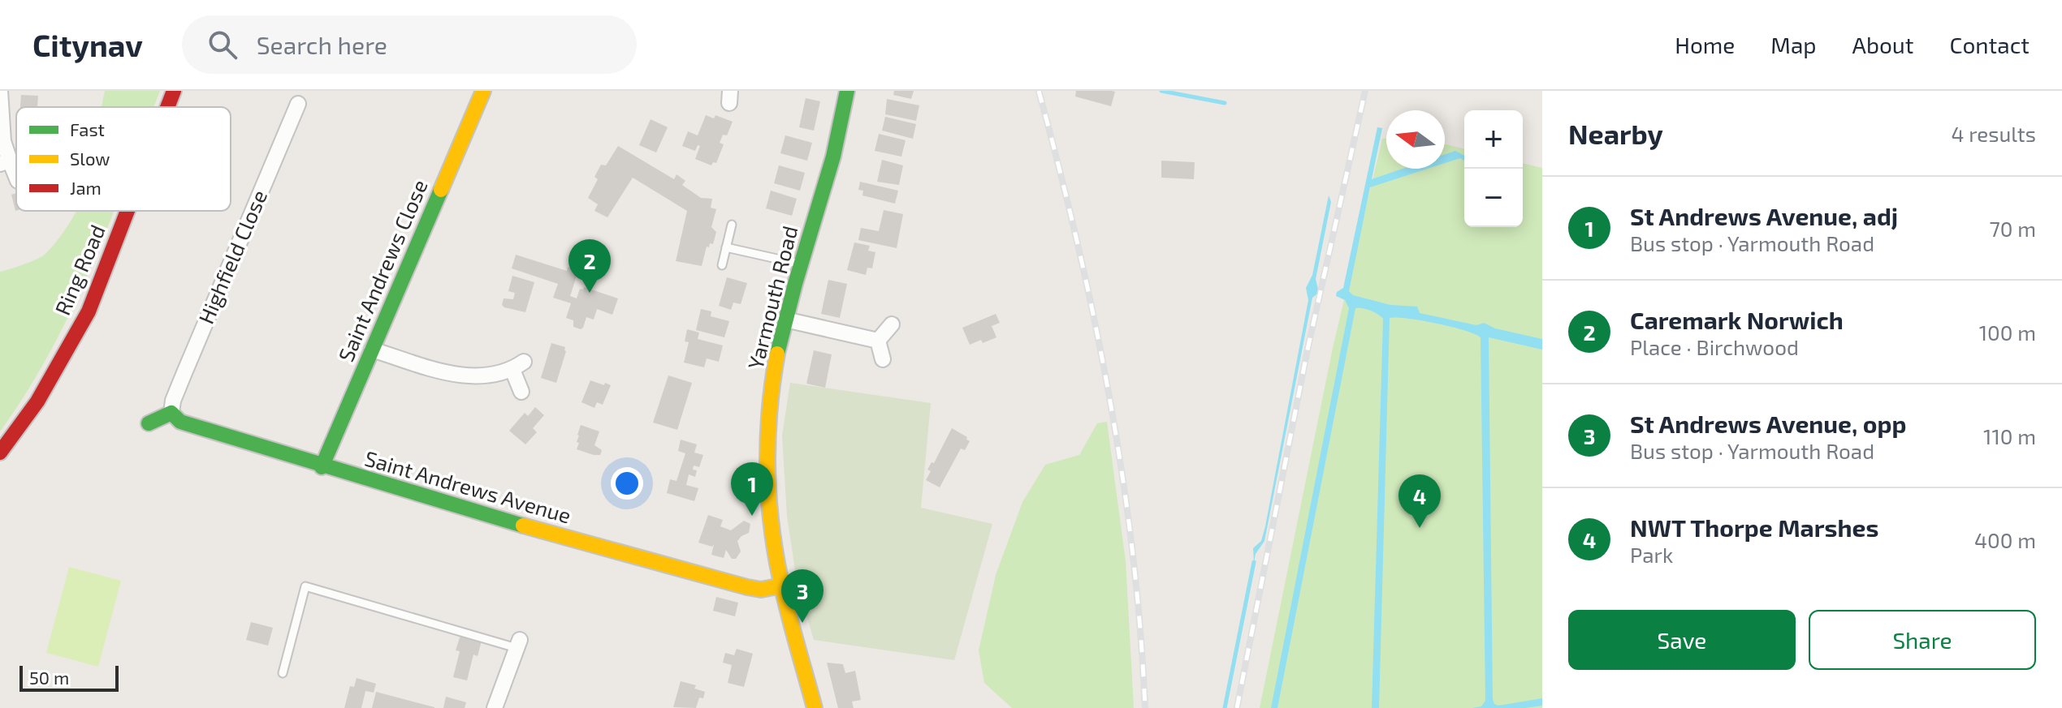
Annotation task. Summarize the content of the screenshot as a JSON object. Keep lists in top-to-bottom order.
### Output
{
  "streets": {
    "main road": [
      "Ring Road",
      "Saint Andrews Close",
      "Yarmouth Road",
      "Saint Andrews Avenue"
    ],
    "street": ["Highfield Close"]
  },
  "crossings": [
    ["Highfield Close", "Saint Andrews Avenue"],
    ["Saint Andrews Close", "Saint Andrews Avenue"],
    ["Yarmouth Road", "Saint Andrews Avenue"]
  ],
  "legend": ["Fast", "Slow", "Jam"],
  "scale_bar": "50 m",
  "north": "left",
  "page": {
    "header": "Citynav",
    "search": "Search here",
    "nav": [
      "Home",
      "Map",
      "About",
      "Contact"
    ],
    "heading": ["Nearby", "4 results"],
    "map_buttons": ["+", "−"],
    "list": [
      {
        "mark": "1",
        "name": "St Andrews Avenue, adj",
        "note": "Bus stop · Yarmouth Road",
        "value": "70 m"
      },
      {
        "mark": "2",
        "name": "Caremark Norwich",
        "note": "Place · Birchwood",
        "value": "100 m"
      },
      {
        "mark": "3",
        "name": "St Andrews Avenue, opp",
        "note": "Bus stop · Yarmouth Road",
        "value": "110 m"
      },
      {
        "mark": "4",
        "name": "NWT Thorpe Marshes",
        "note": "Park",
        "value": "400 m"
      }
    ],
    "pins": [
      "2",
      "1",
      "4",
      "3"
    ],
    "buttons": ["Save", "Share"],
    "scale": "50 m"
  }
}
